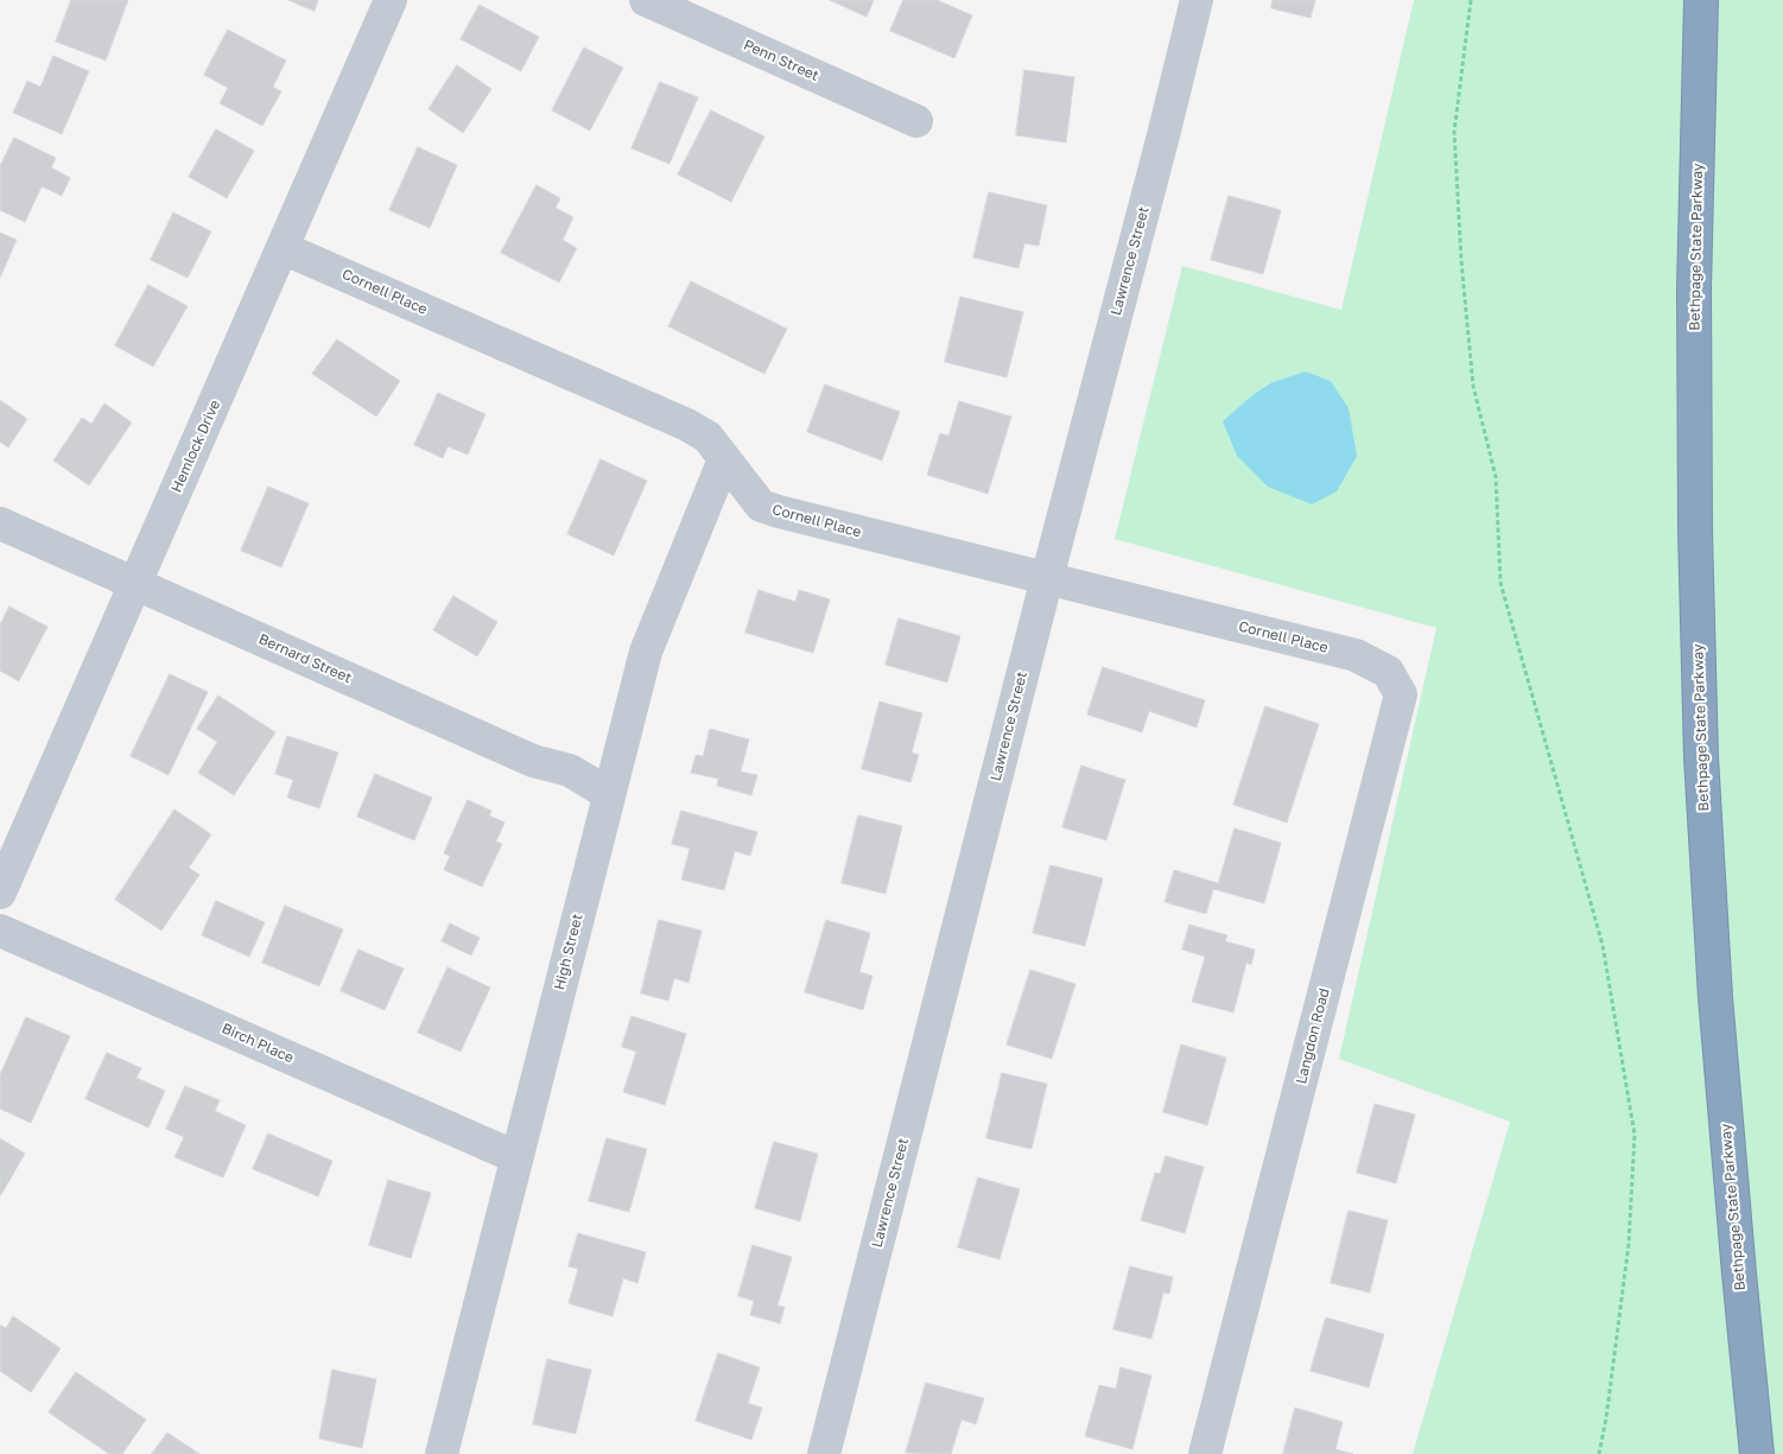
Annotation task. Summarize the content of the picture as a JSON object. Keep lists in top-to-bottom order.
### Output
{
  "streets": {
    "highway": ["Bethpage State Parkway"],
    "street": [
      "Penn Street",
      "Lawrence Street",
      "Cornell Place",
      "Hemlock Drive",
      "Bernard Street",
      "High Street",
      "Langdon Road",
      "Birch Place"
    ]
  },
  "crossings": [
    ["Lawrence Street", "Cornell Place"],
    ["Cornell Place", "Hemlock Drive"],
    ["Cornell Place", "High Street"],
    ["Cornell Place", "Langdon Road"],
    ["Hemlock Drive", "Bernard Street"],
    ["Bernard Street", "High Street"],
    ["High Street", "Birch Place"]
  ]
}
